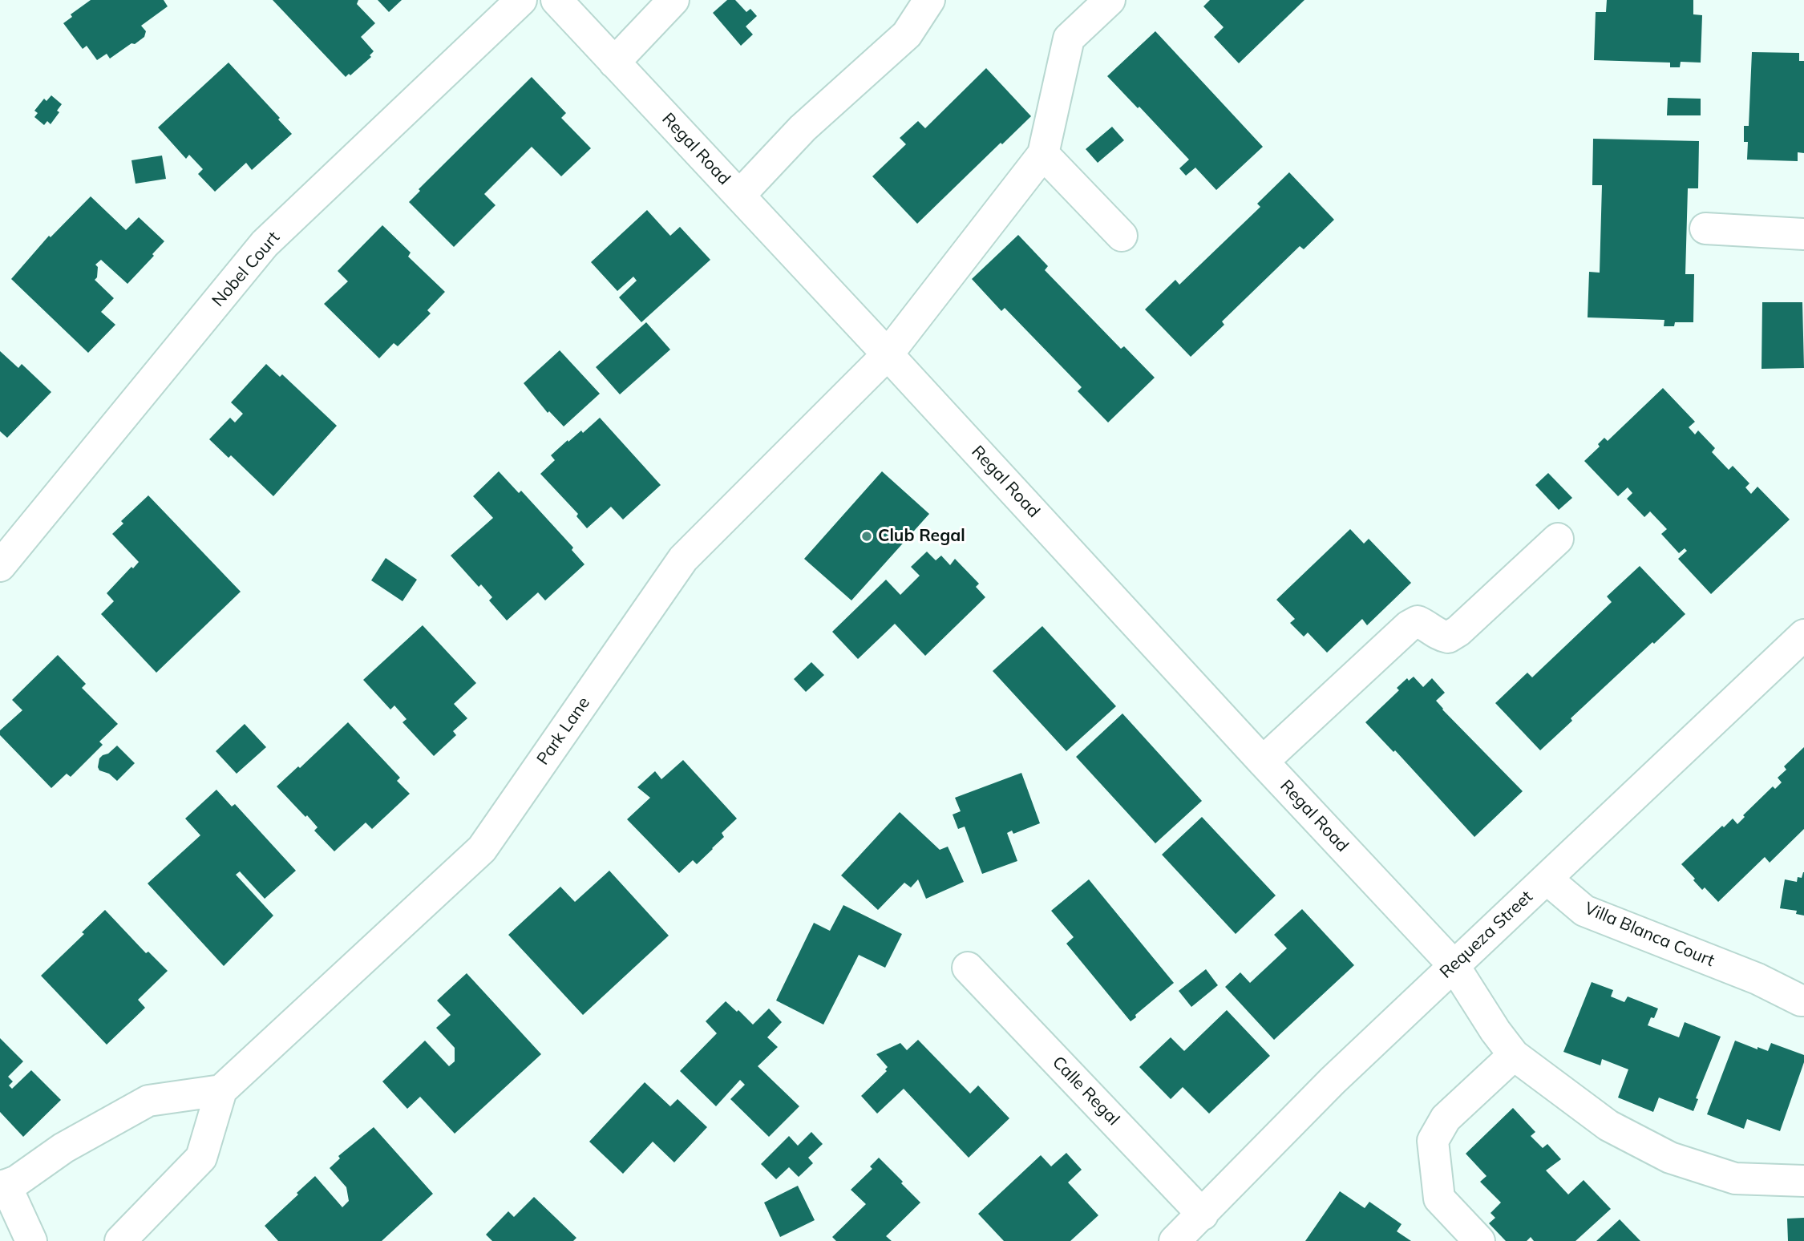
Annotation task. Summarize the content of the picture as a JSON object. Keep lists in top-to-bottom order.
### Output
{
  "streets": {
    "street": [
      "Regal Road",
      "Nobel Court",
      "Park Lane",
      "Requeza Street",
      "Villa Blanca Court",
      "Calle Regal"
    ]
  },
  "crossings": [
    ["Regal Road", "Park Lane"],
    ["Regal Road", "Requeza Street"],
    ["Requeza Street", "Villa Blanca Court"],
    ["Requeza Street", "Calle Regal"]
  ],
  "places": ["Club Regal"]
}
